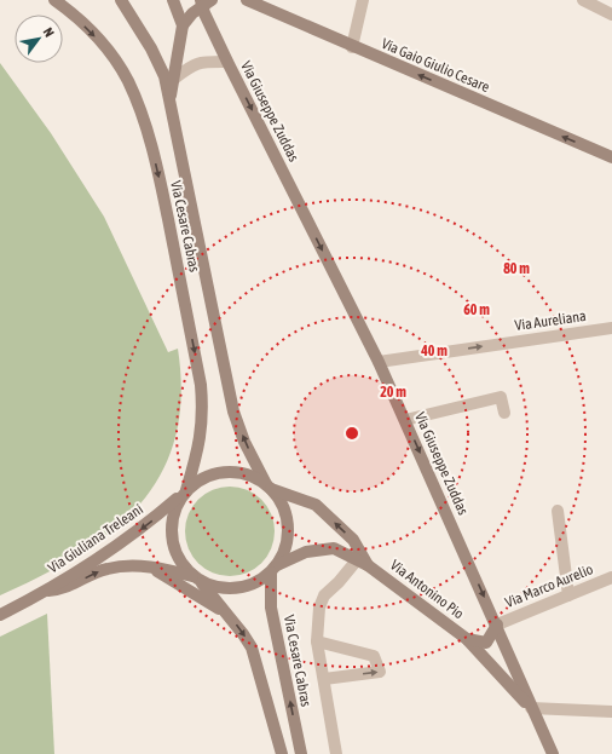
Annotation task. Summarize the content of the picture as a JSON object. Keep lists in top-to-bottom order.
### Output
{
  "streets": {
    "street": [
      "Via Gaio Giulio Cesare",
      "Via Giuseppe Zuddas",
      "Via Cesare Cabras",
      "Via Aureliana",
      "Via Giuliana Treleani",
      "Via Marco Aurelio",
      "Via Antonino Pio"
    ]
  },
  "crossings": [
    ["Via Giuseppe Zuddas", "Via Cesare Cabras"],
    ["Via Giuseppe Zuddas", "Via Aureliana"],
    ["Via Giuseppe Zuddas", "Via Marco Aurelio"],
    ["Via Giuseppe Zuddas", "Via Antonino Pio"],
    ["Via Cesare Cabras", "Via Giuliana Treleani"],
    ["Via Cesare Cabras", "Via Antonino Pio"],
    ["Via Giuliana Treleani", "Via Antonino Pio"],
    ["Via Marco Aurelio", "Via Antonino Pio"]
  ],
  "one_way": ["Via Gaio Giulio Cesare", "Via Giuseppe Zuddas", "Via Aureliana"],
  "north": "top right",
  "rings": [
    "80 m",
    "60 m",
    "40 m",
    "20 m"
  ]
}
